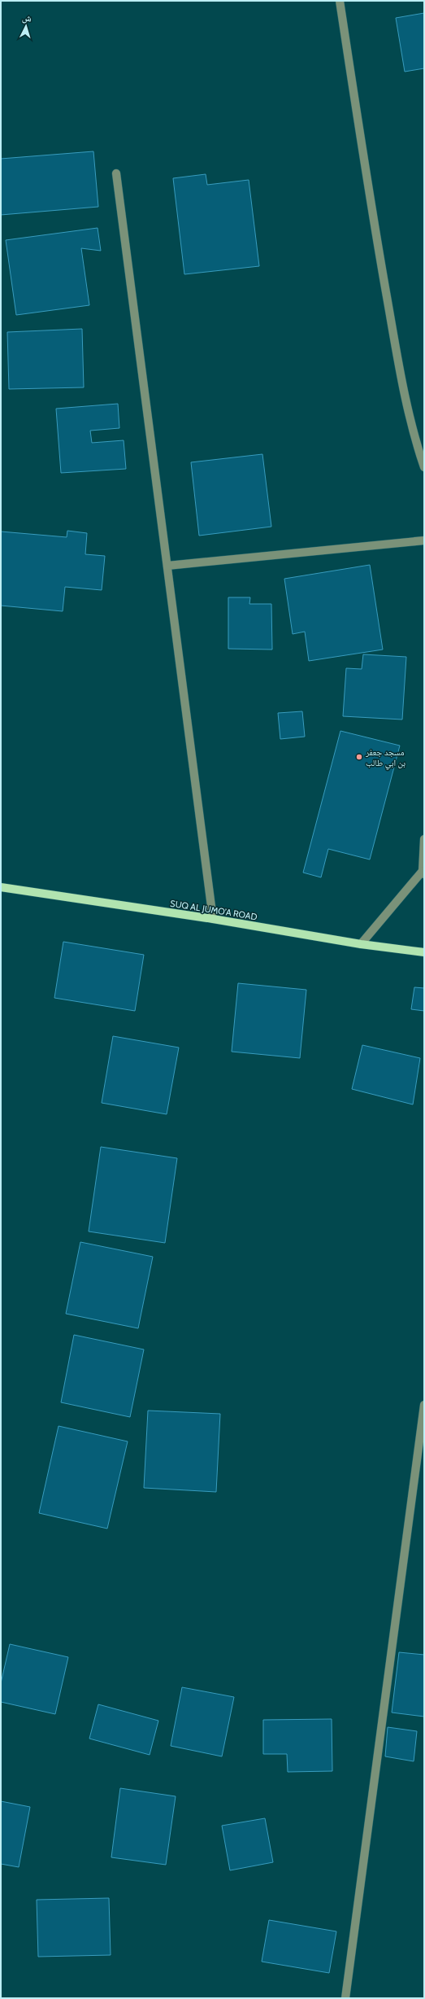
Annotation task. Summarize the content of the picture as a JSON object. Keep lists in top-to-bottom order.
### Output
{
  "streets": {
    "main road": ["SUQ AL JUMO’A ROAD"]
  },
  "places": ["مسجد جعفر بن ابي طالب"],
  "north": "top"
}
